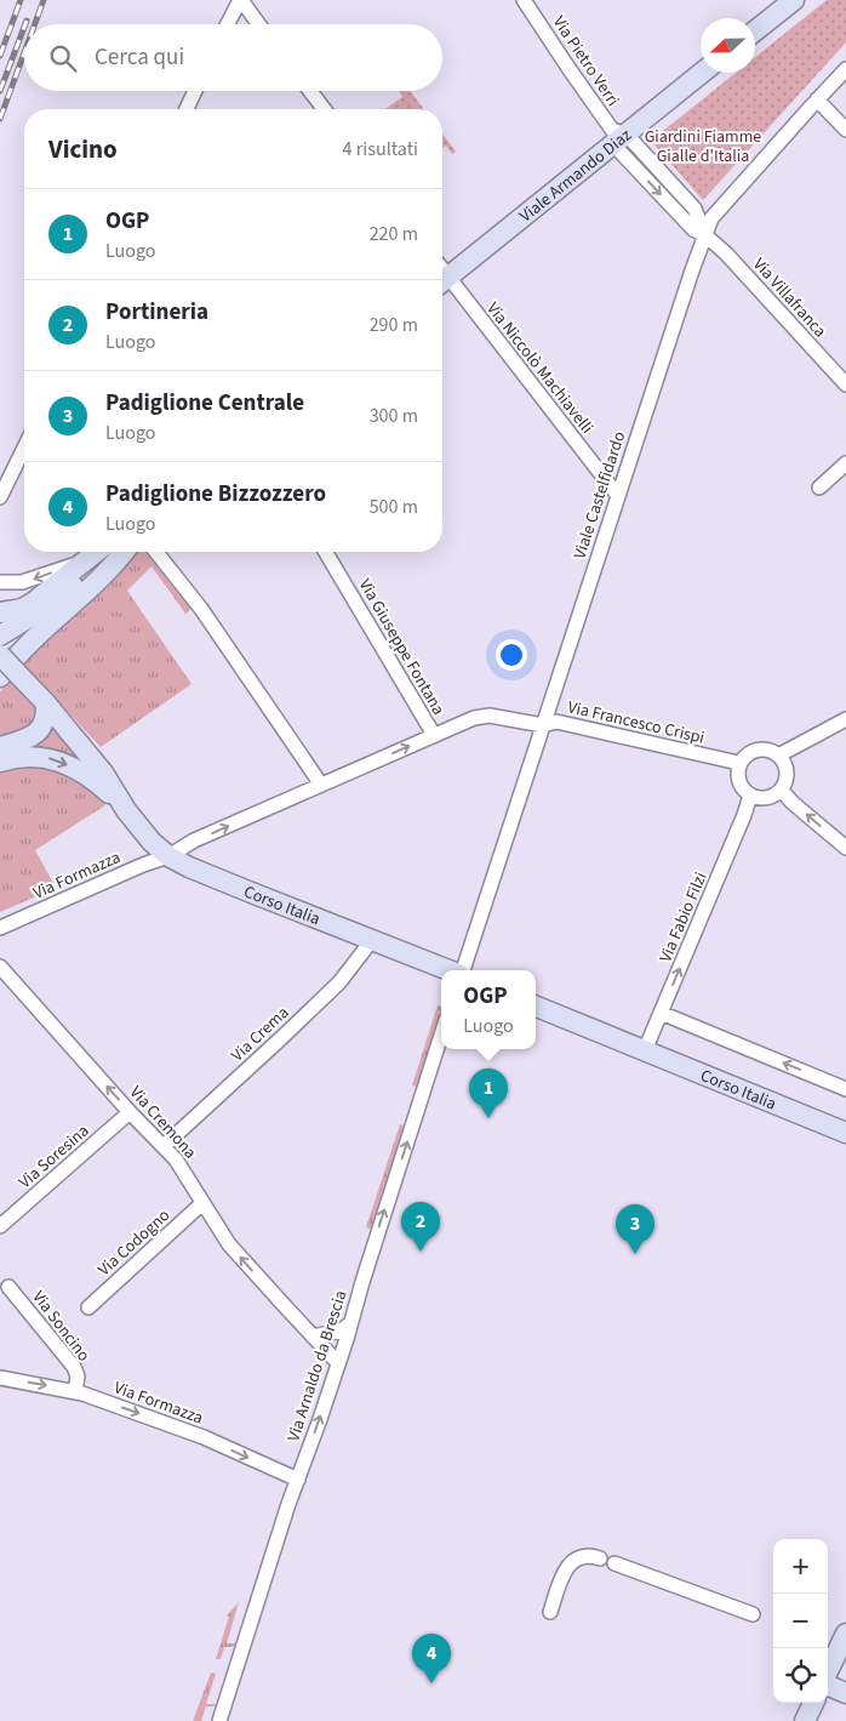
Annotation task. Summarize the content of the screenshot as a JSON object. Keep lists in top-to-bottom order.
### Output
{
  "streets": {
    "street": [
      "Via Pietro Verri",
      "Viale Armando Diaz",
      "Via Villafranca",
      "Via Niccolò Machiavelli",
      "Viale Castelfidardo",
      "Via Giuseppe Fontana",
      "Via Francesco Crispi",
      "Via Formazza",
      "Corso Italia",
      "Via Fabio Filzi",
      "Via Crema",
      "Via Cremona",
      "Via Soresina",
      "Via Codogno",
      "Via Soncino",
      "Via Arnaldo da Brescia"
    ]
  },
  "crossings": [
    ["Via Pietro Verri", "Viale Armando Diaz"],
    ["Via Pietro Verri", "Via Villafranca"],
    ["Via Pietro Verri", "Viale Castelfidardo"],
    ["Via Villafranca", "Viale Castelfidardo"],
    ["Via Niccolò Machiavelli", "Viale Castelfidardo"],
    ["Viale Castelfidardo", "Via Francesco Crispi"],
    ["Via Giuseppe Fontana", "Via Francesco Crispi"],
    ["Via Francesco Crispi", "Via Formazza"],
    ["Via Francesco Crispi", "Corso Italia"],
    ["Via Francesco Crispi", "Via Fabio Filzi"],
    ["Via Formazza", "Corso Italia"],
    ["Via Formazza", "Via Soncino"],
    ["Via Formazza", "Via Arnaldo da Brescia"],
    ["Corso Italia", "Via Fabio Filzi"],
    ["Corso Italia", "Via Crema"],
    ["Via Crema", "Via Cremona"],
    ["Via Cremona", "Via Soresina"],
    ["Via Cremona", "Via Codogno"],
    ["Via Cremona", "Via Arnaldo da Brescia"]
  ],
  "one_way": [
    "Via Francesco Crispi",
    "Via Formazza",
    "Via Fabio Filzi",
    "Via Cremona",
    "Via Arnaldo da Brescia"
  ],
  "parks": ["Giardini Fiamme Gialle d'Italia"],
  "north": "left",
  "page": {
    "search": "Cerca qui",
    "heading": ["Vicino", "4 risultati"],
    "list": [
      {
        "mark": "1",
        "name": "OGP",
        "note": "Luogo",
        "value": "220 m"
      },
      {
        "mark": "2",
        "name": "Portineria",
        "note": "Luogo",
        "value": "290 m"
      },
      {
        "mark": "3",
        "name": "Padiglione Centrale",
        "note": "Luogo",
        "value": "300 m"
      },
      {
        "mark": "4",
        "name": "Padiglione Bizzozzero",
        "note": "Luogo",
        "value": "500 m"
      }
    ],
    "popup": ["OGP", "Luogo"],
    "pins": [
      "1",
      "2",
      "3",
      "4"
    ],
    "map_buttons": ["+", "−"]
  }
}
